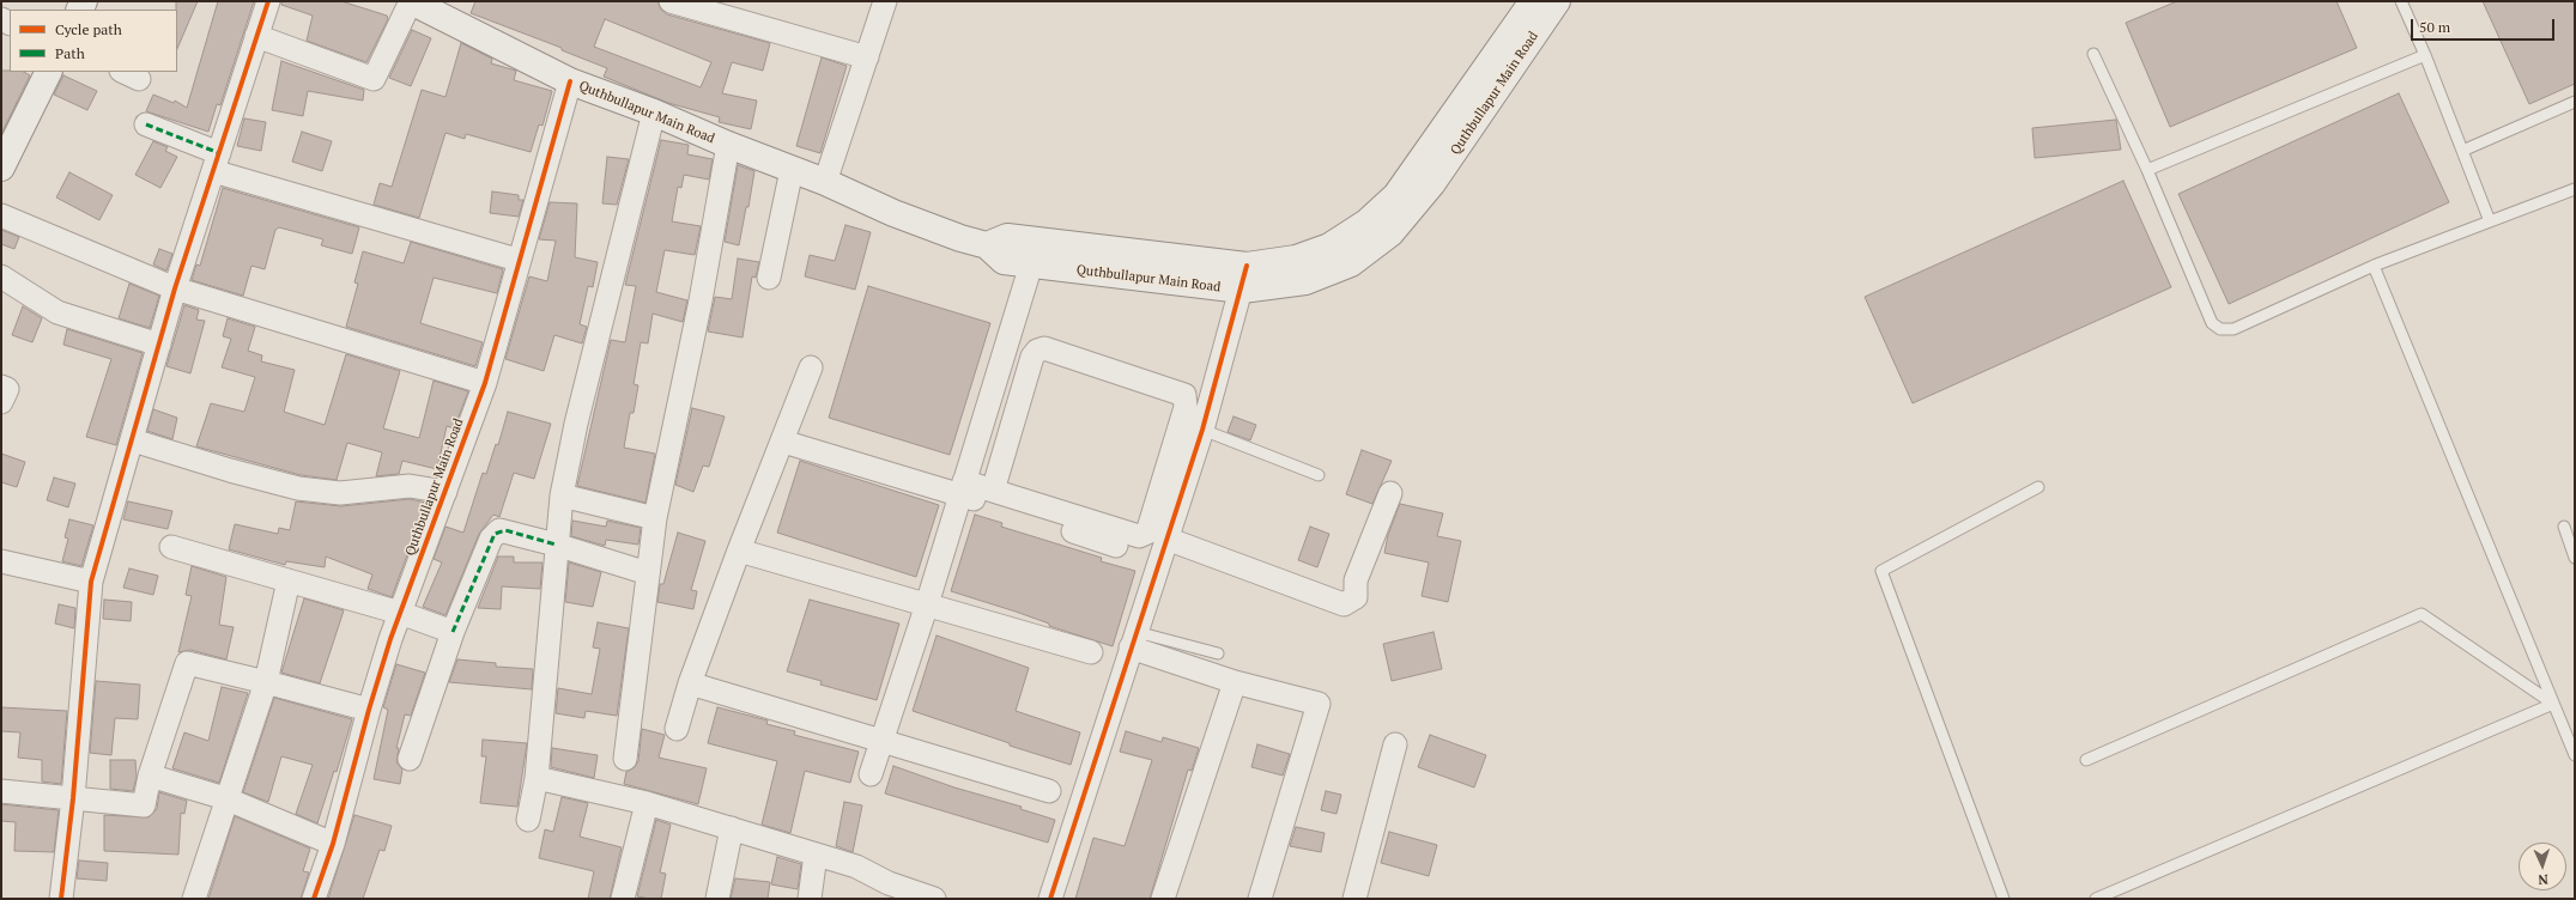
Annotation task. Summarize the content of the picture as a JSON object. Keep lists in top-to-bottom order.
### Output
{
  "streets": {
    "main road": ["Quthbullapur Main Road"]
  },
  "legend": ["Cycle path", "Path"],
  "scale_bar": "50 m",
  "north": "bottom"
}
